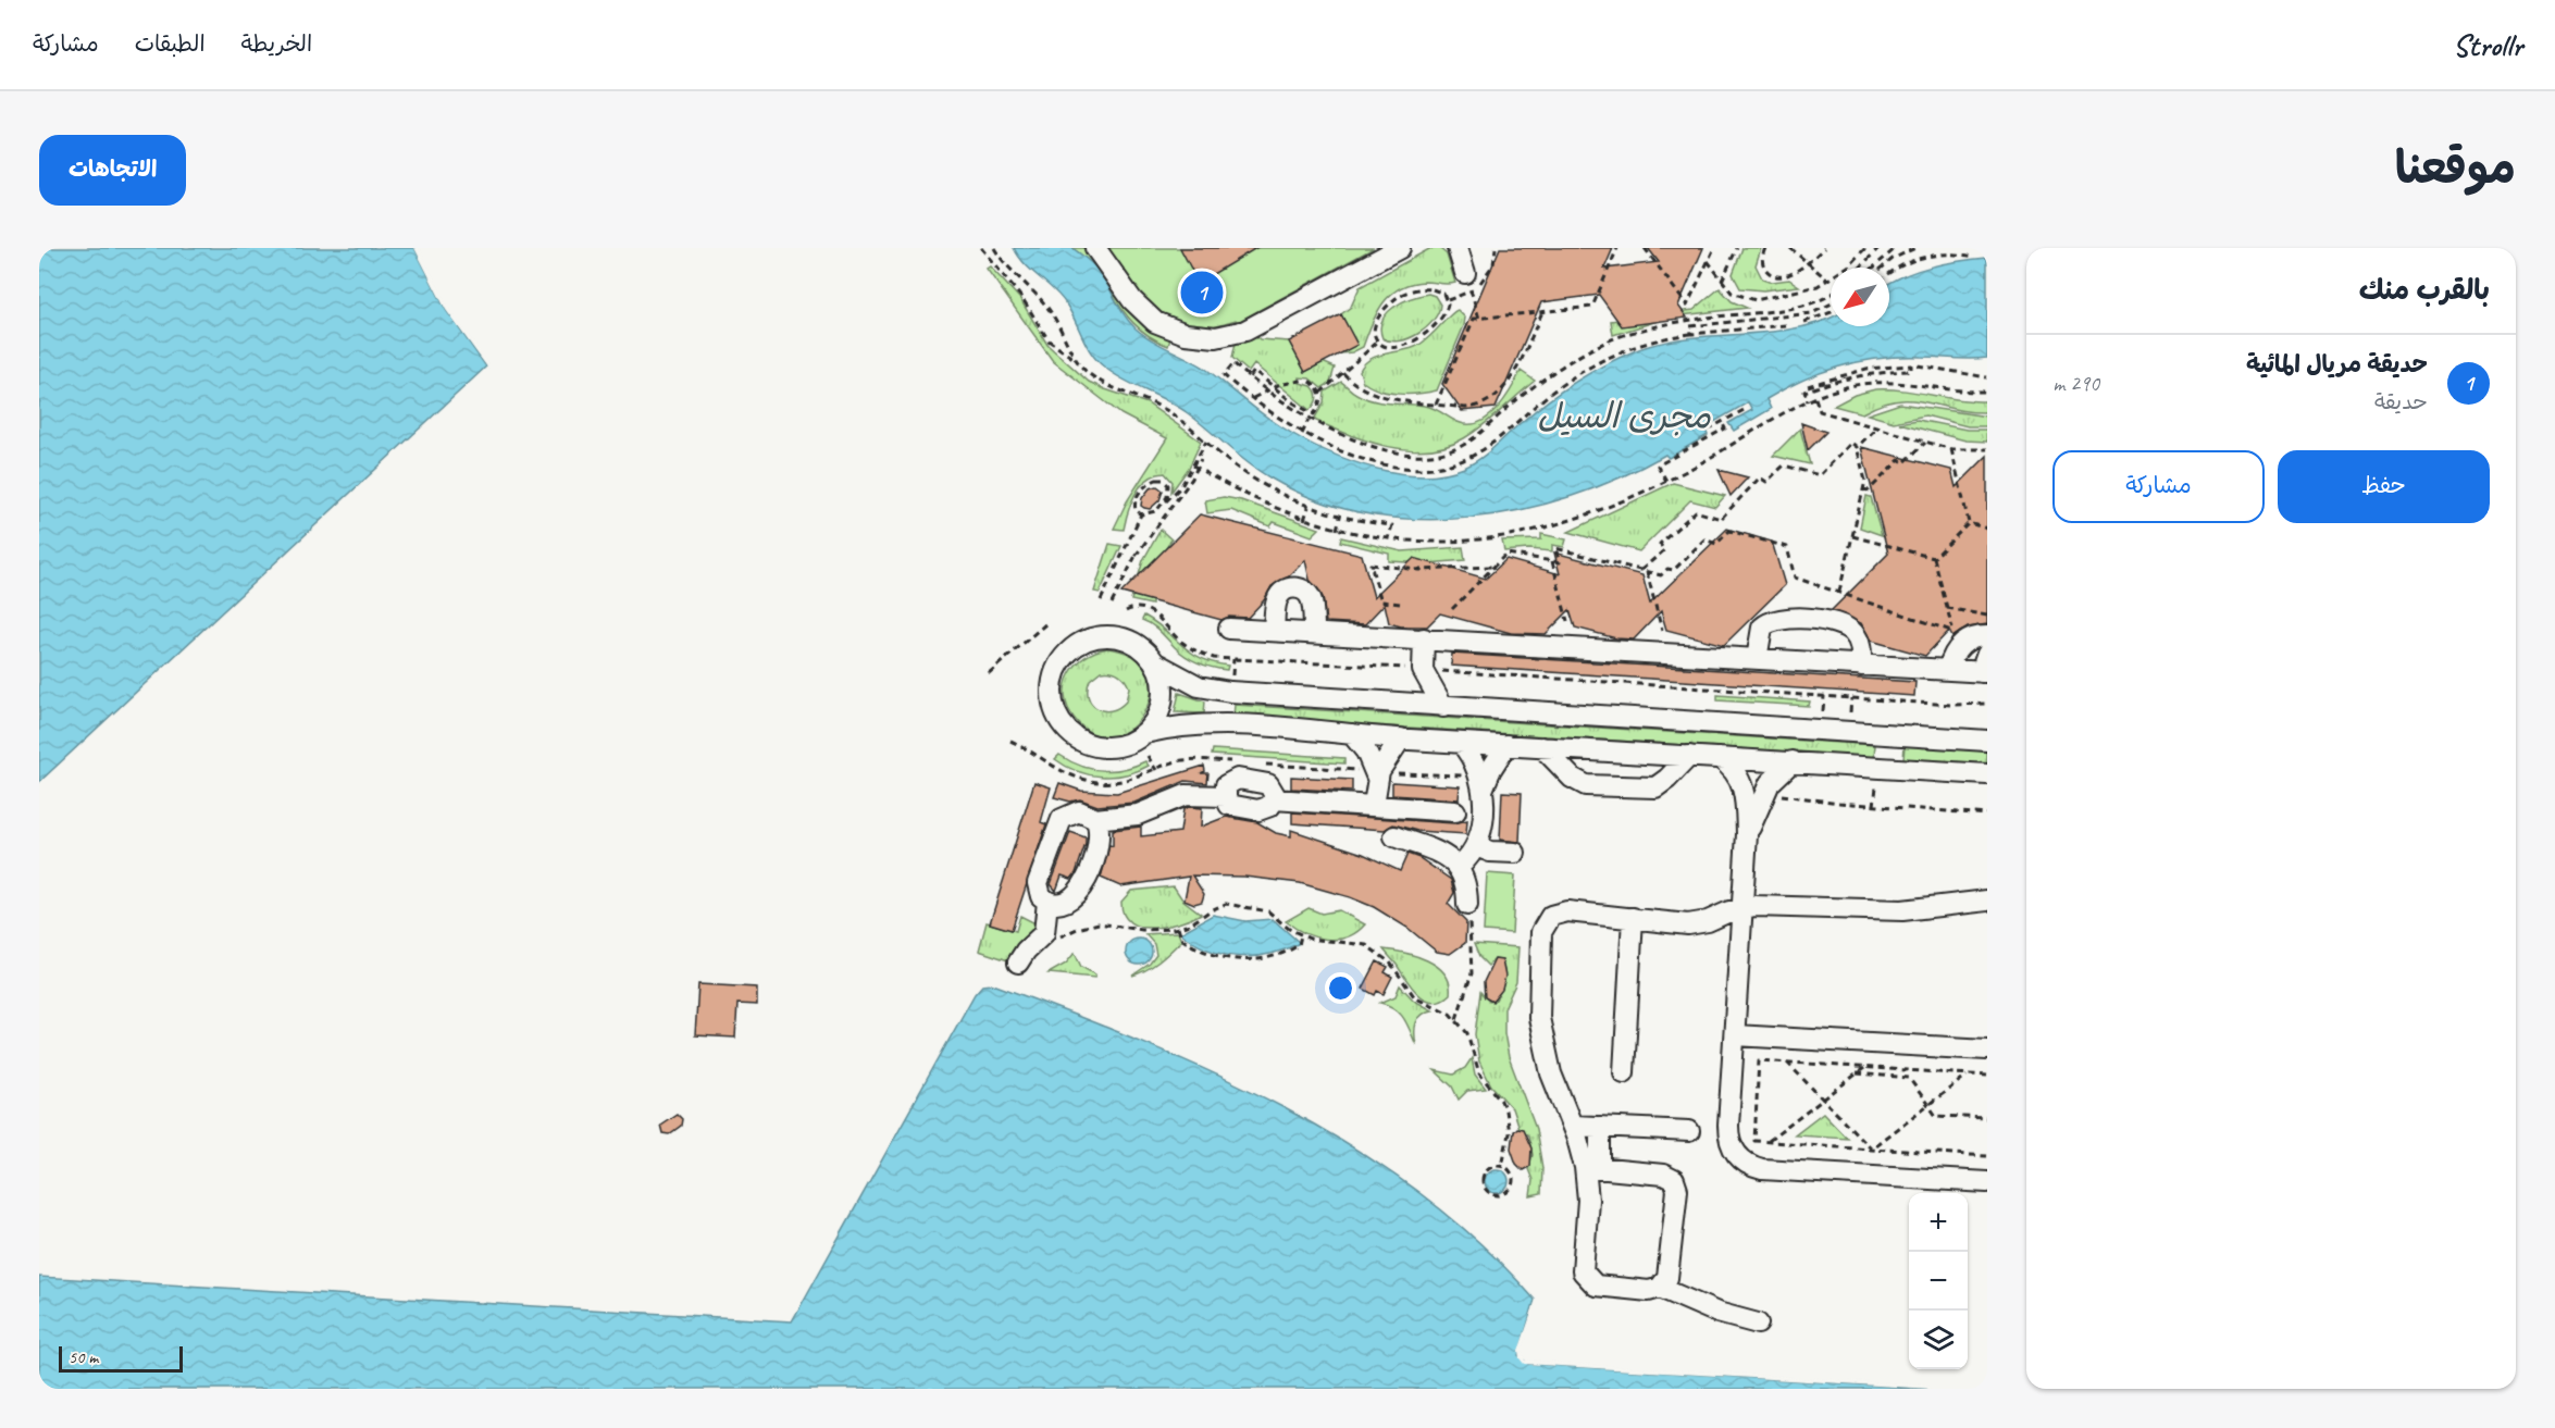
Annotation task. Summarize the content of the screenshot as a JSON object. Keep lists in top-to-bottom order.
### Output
{
  "water": ["مجرى السيل"],
  "scale_bar": "50 m",
  "north": "bottom left",
  "page": {
    "header": "Strollr",
    "nav": ["الخريطة", "الطبقات", "مشاركة"],
    "title": "موقعنا",
    "buttons": [
      "الاتجاهات",
      ["حفظ", "مشاركة"]
    ],
    "heading": "بالقرب منك",
    "pins": "1",
    "list": [
      {
        "mark": "1",
        "name": "حديقة مريال المائية",
        "note": "حديقة",
        "value": "290 m"
      }
    ],
    "map_buttons": ["+", "−"],
    "scale": "50 m"
  }
}
